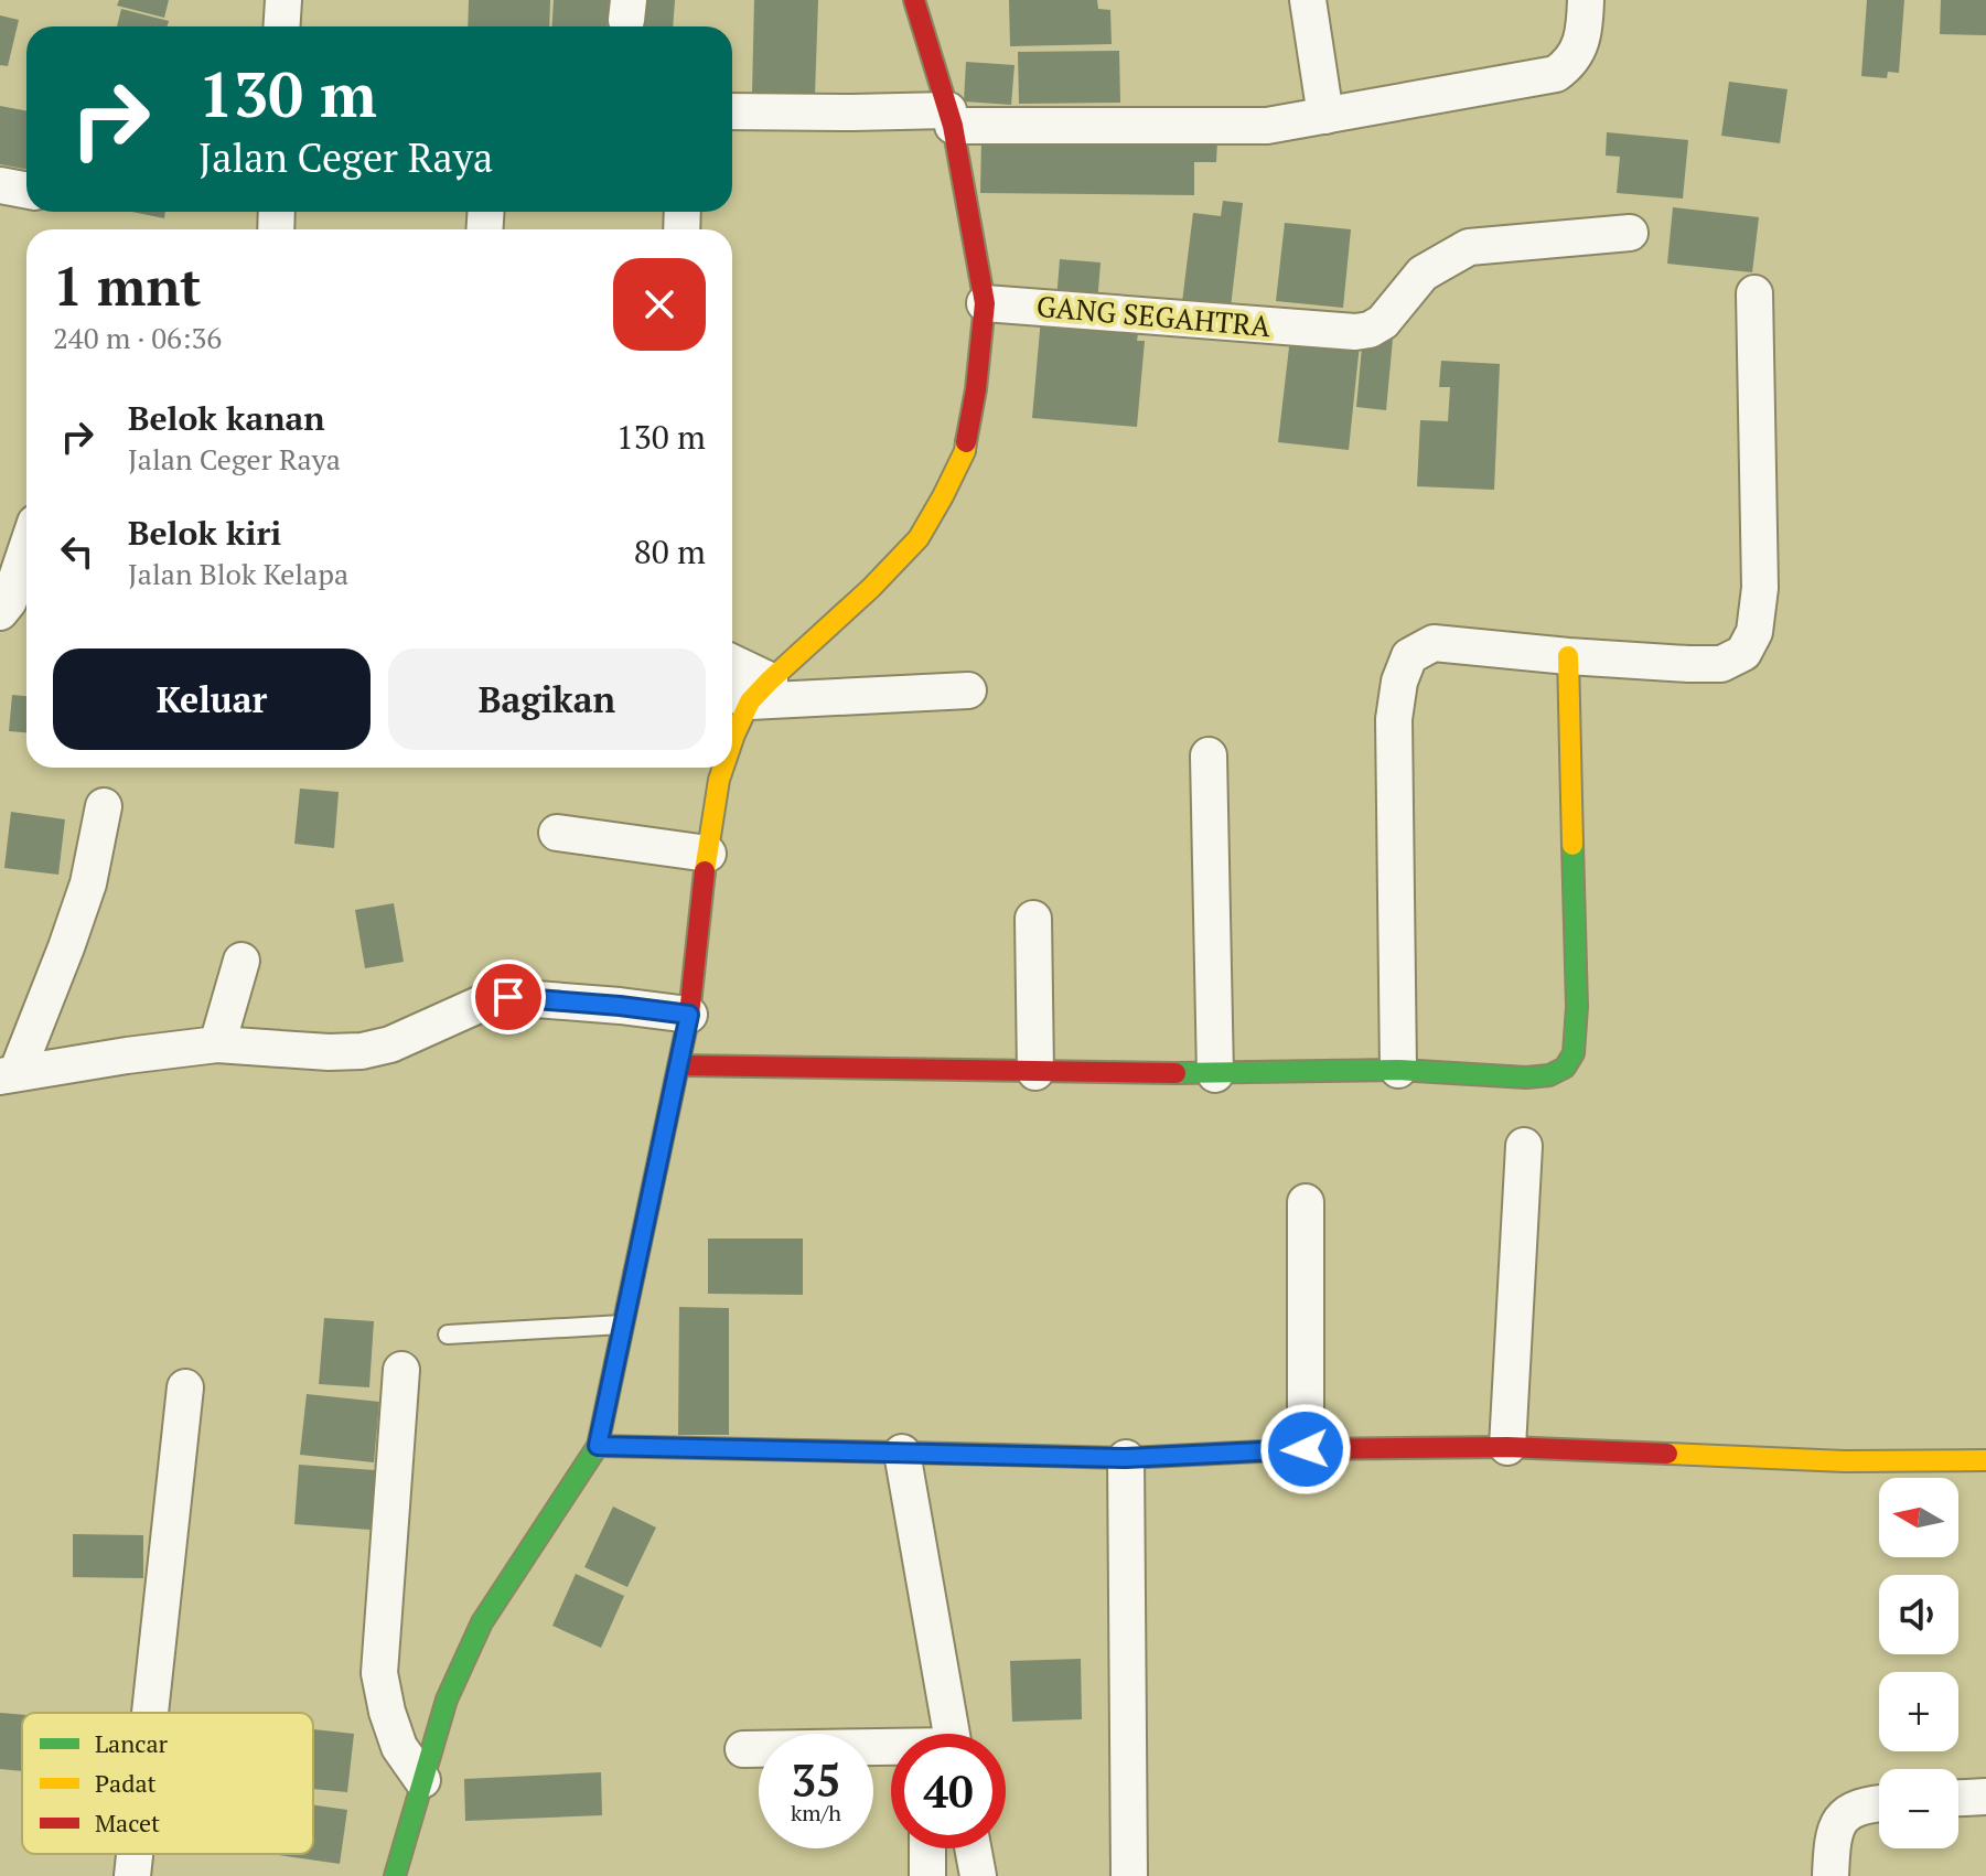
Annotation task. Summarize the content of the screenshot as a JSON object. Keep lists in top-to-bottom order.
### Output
{
  "streets": {
    "street": ["GANG SEGAHTRA"]
  },
  "legend": ["Lancar", "Padat", "Macet"],
  "north": "left",
  "page": {
    "turn": ["130 m", "Jalan Ceger Raya"],
    "heading": ["1 mnt", "240 m · 06:36"],
    "list": [
      {
        "name": "Belok kanan",
        "note": "Jalan Ceger Raya",
        "value": "130 m"
      },
      {
        "name": "Belok kiri",
        "note": "Jalan Blok Kelapa",
        "value": "80 m"
      }
    ],
    "buttons": ["Keluar", "Bagikan"],
    "map_buttons": ["+", "−"],
    "speed": "35 km/h",
    "limit": "40"
  }
}
